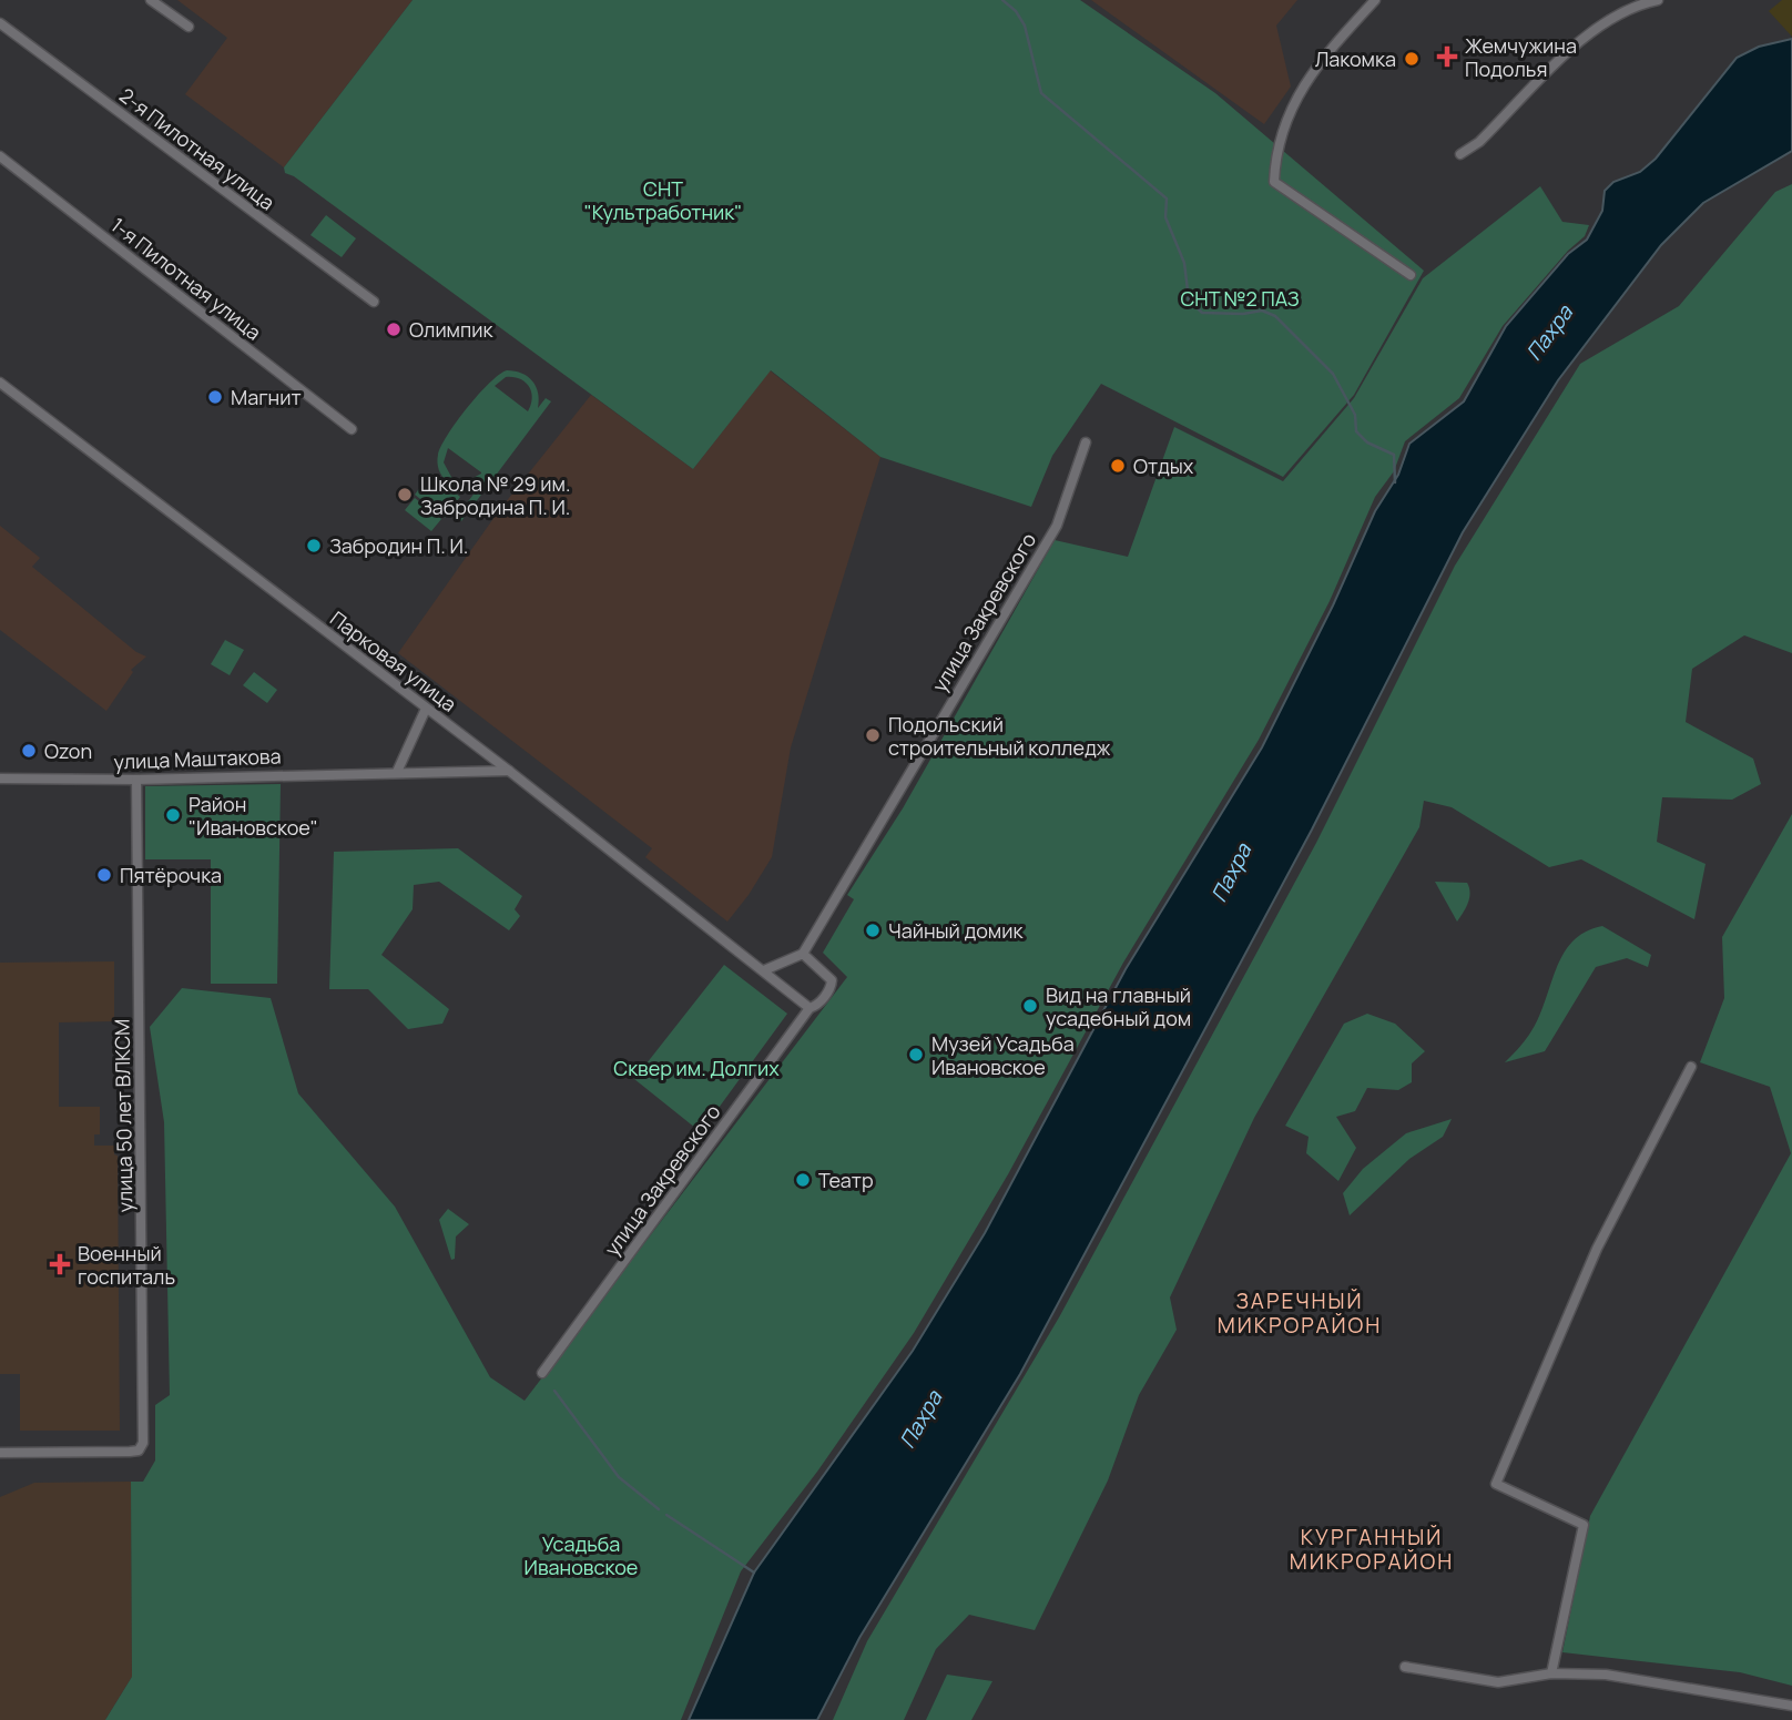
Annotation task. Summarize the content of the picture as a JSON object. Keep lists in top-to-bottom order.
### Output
{
  "streets": {
    "street": [
      "2-я Пилотная улица",
      "1-я Пилотная улица",
      "улица Закревского",
      "Парковая улица",
      "улица Маштакова",
      "улица 50 лет ВЛКСМ"
    ]
  },
  "crossings": [
    ["улица Закревского", "Парковая улица"],
    ["Парковая улица", "улица Маштакова"],
    ["улица Маштакова", "улица 50 лет ВЛКСМ"]
  ],
  "districts": ["ЗАРЕЧНЫЙ МИКРОРАЙОН", "КУРГАННЫЙ МИКРОРАЙОН"],
  "water": ["Пахра"],
  "parks": [
    "СНТ \"Культработник\"",
    "СНТ №2 ПАЗ",
    "Сквер им. Долгих",
    "Усадьба Ивановское"
  ],
  "places": {
    "health": ["Жемчужина Подолья", "Военный госпиталь"],
    "other": [
      "Лакомка",
      "Олимпик",
      "Магнит",
      "Отдых",
      "Школа № 29 им. Забродина П. И.",
      "Забродин П. И.",
      "Подольский строительный колледж",
      "Ozon",
      "Район \"Ивановское\"",
      "Пятёрочка",
      "Чайный домик",
      "Вид на главный усадебный дом",
      "Музей Усадьба Ивановское",
      "Театр"
    ]
  }
}
